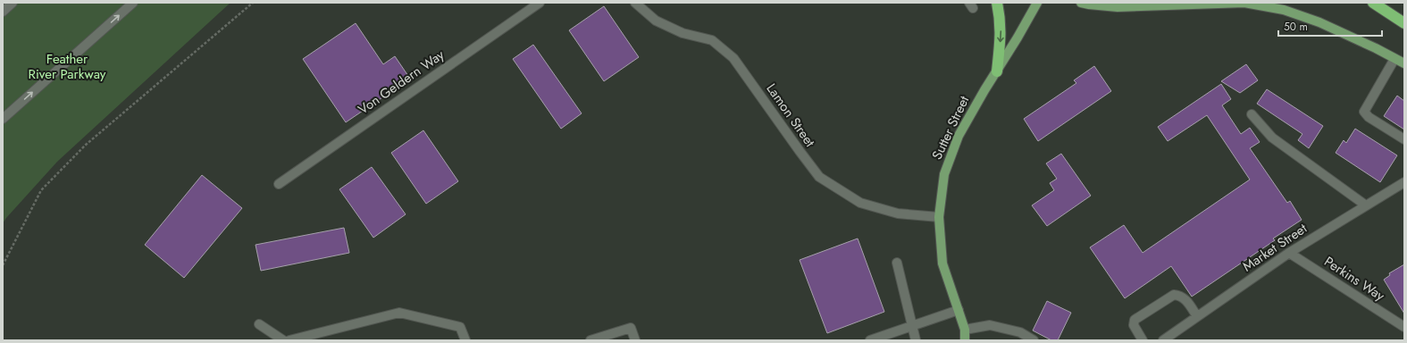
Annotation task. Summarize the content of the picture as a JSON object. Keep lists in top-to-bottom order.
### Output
{
  "streets": {
    "main road": ["Sutter Street"],
    "street": [
      "Von Geldern Way",
      "Lamon Street",
      "Market Street",
      "Perkins Way"
    ]
  },
  "crossings": [
    ["Lamon Street", "Sutter Street"],
    ["Market Street", "Perkins Way"]
  ],
  "parks": ["Feather River Parkway"],
  "scale_bar": "50 m"
}
